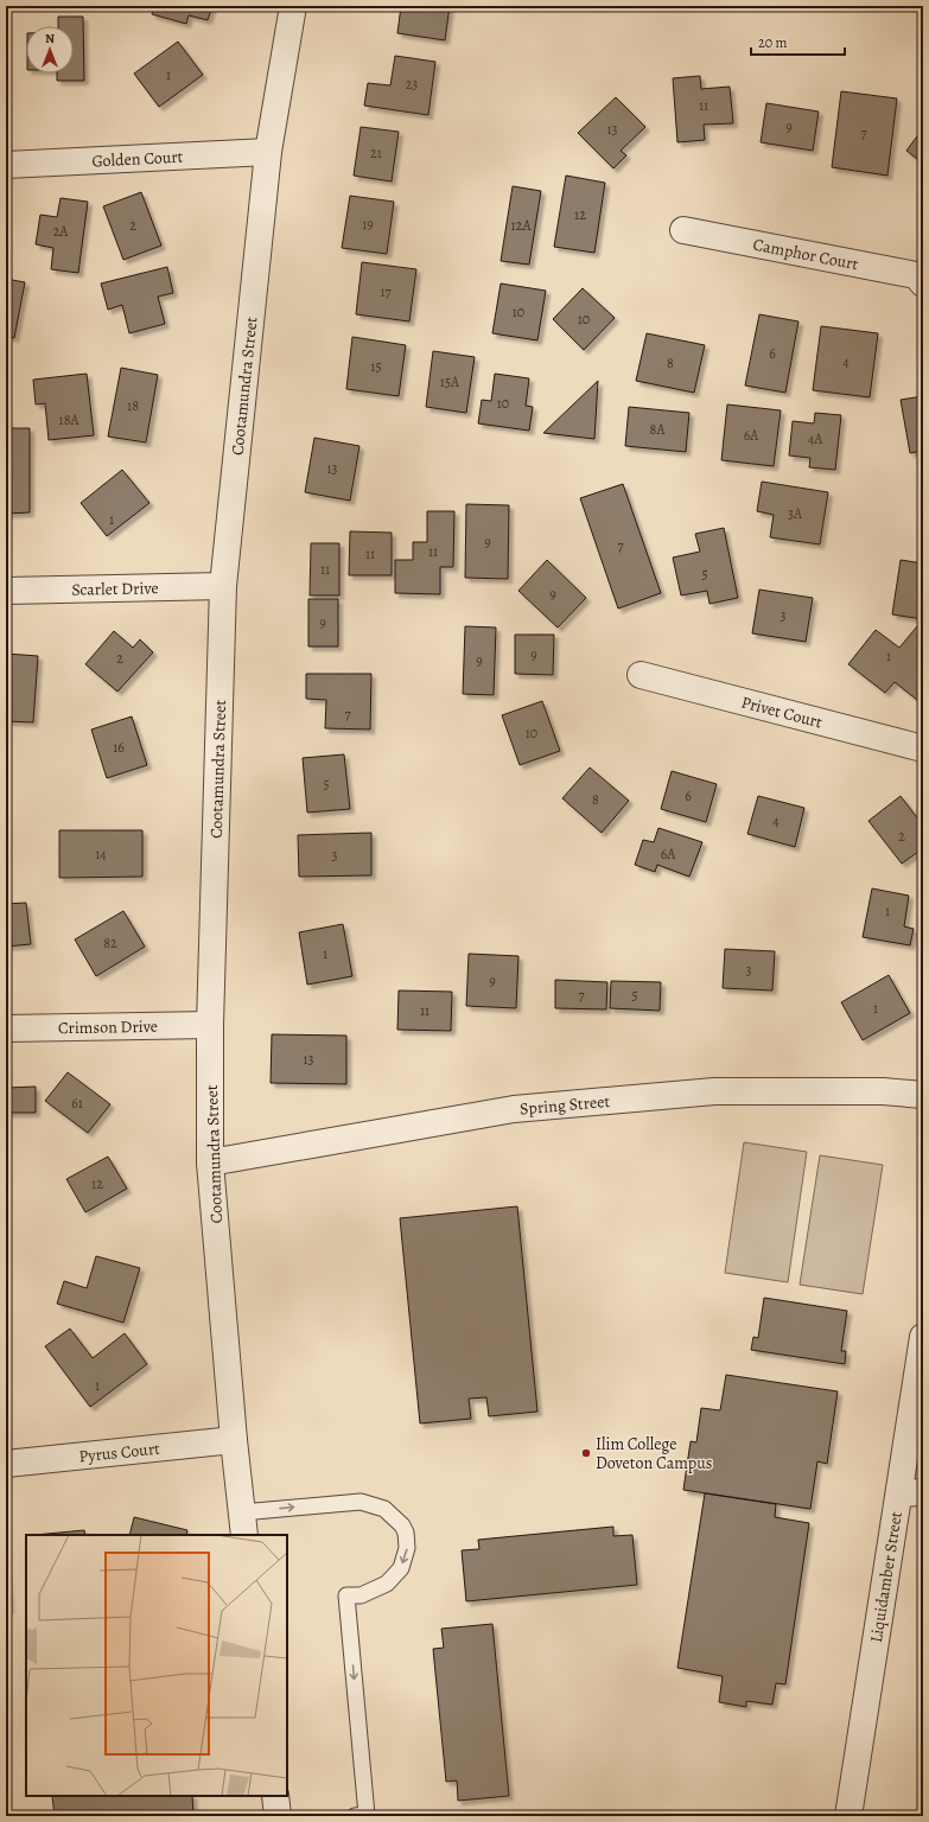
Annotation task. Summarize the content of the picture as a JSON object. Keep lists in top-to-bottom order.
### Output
{
  "streets": {
    "street": [
      "Golden Court",
      "Camphor Court",
      "Cootamundra Street",
      "Scarlet Drive",
      "Privet Court",
      "Crimson Drive",
      "Spring Street",
      "Pyrus Court",
      "Liquidamber Street"
    ]
  },
  "crossings": [
    ["Golden Court", "Cootamundra Street"],
    ["Cootamundra Street", "Scarlet Drive"],
    ["Cootamundra Street", "Crimson Drive"],
    ["Cootamundra Street", "Spring Street"],
    ["Cootamundra Street", "Pyrus Court"]
  ],
  "places": ["Ilim College Doveton Campus"],
  "house_numbers": [
    "1",
    "23",
    "11",
    "9",
    "13",
    "7",
    "21",
    "12",
    "19",
    "2",
    "12A",
    "2A",
    "17",
    "10",
    "10",
    "6",
    "4",
    "8",
    "15",
    "15A",
    "10",
    "18",
    "18A",
    "8A",
    "6A",
    "4A",
    "13",
    "3A",
    "1",
    "9",
    "7",
    "11",
    "11",
    "11",
    "5",
    "9",
    "3",
    "9",
    "9",
    "1",
    "2",
    "9",
    "7",
    "10",
    "16",
    "5",
    "6",
    "8",
    "4",
    "2",
    "14",
    "6A",
    "3",
    "1",
    "82",
    "1",
    "3",
    "9",
    "7",
    "5",
    "1",
    "11",
    "13",
    "61",
    "12",
    "1"
  ],
  "scale_bar": "20 m",
  "north": "top"
}
